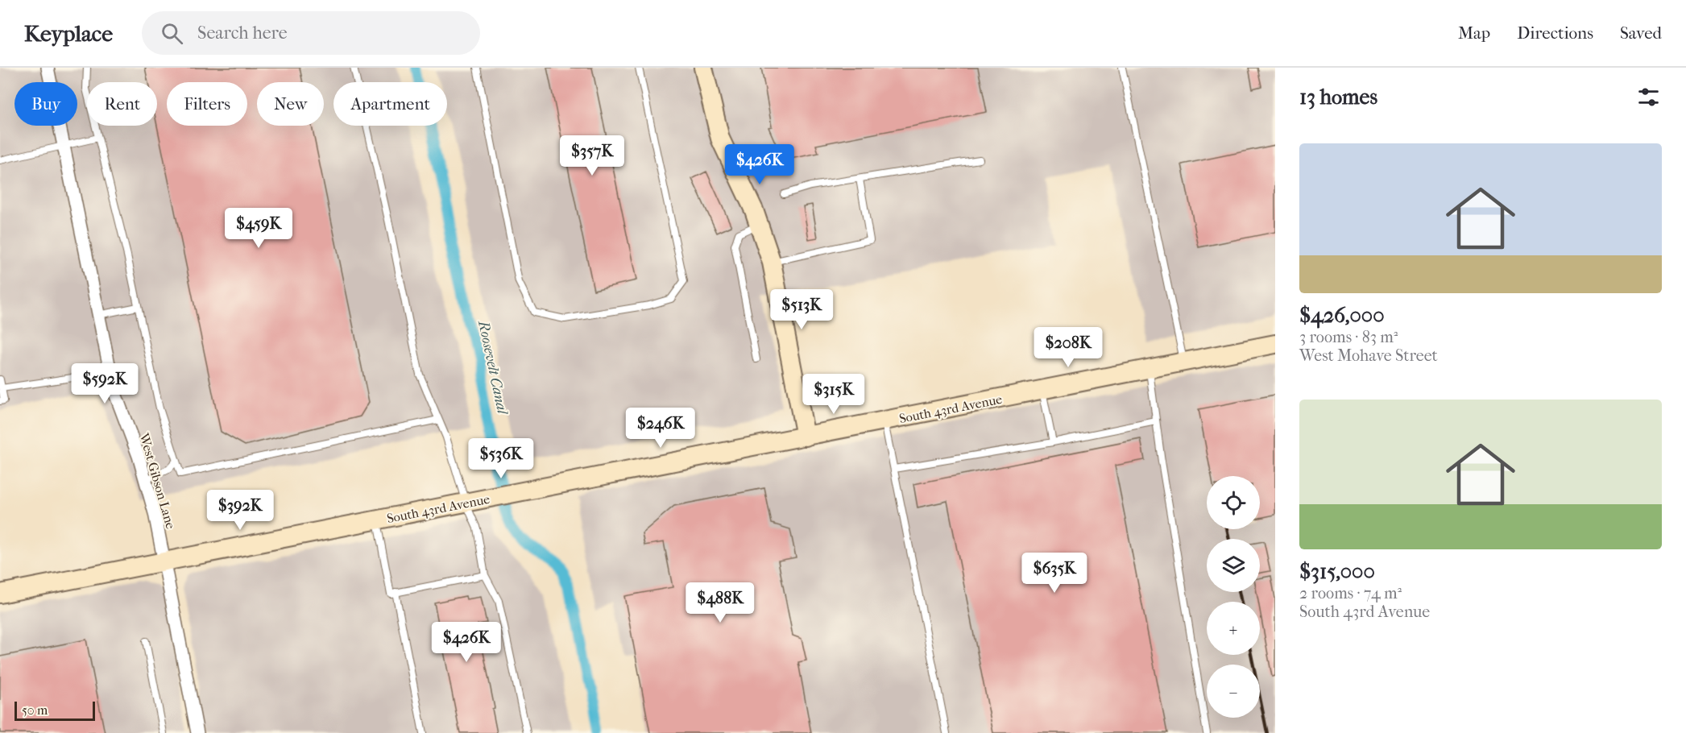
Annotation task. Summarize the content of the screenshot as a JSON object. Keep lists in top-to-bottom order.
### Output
{
  "streets": {
    "main road": ["South 43rd Avenue"],
    "street": ["West Gibson Lane"]
  },
  "crossings": [
    ["South 43rd Avenue", "West Gibson Lane"]
  ],
  "water": ["Roosevelt Canal"],
  "scale_bar": "50 m",
  "page": {
    "header": "Keyplace",
    "search": "Search here",
    "nav": ["Map", "Directions", "Saved"],
    "heading": "13 homes",
    "chip": [
      "Buy",
      "Rent",
      "Filters",
      "New",
      "Apartment"
    ],
    "list": [
      {
        "name": "$426,000",
        "note": "3 rooms · 83 m² · West Mohave Street"
      },
      {
        "name": "$315,000",
        "note": "2 rooms · 74 m² · South 43rd Avenue"
      }
    ],
    "price": [
      "$357K",
      "$426K",
      "$459K",
      "$513K",
      "$208K",
      "$592K",
      "$315K",
      "$246K",
      "$536K",
      "$392K",
      "$635K",
      "$488K",
      "$426K"
    ],
    "map_buttons": ["+", "−"],
    "scale": "50 m"
  }
}
